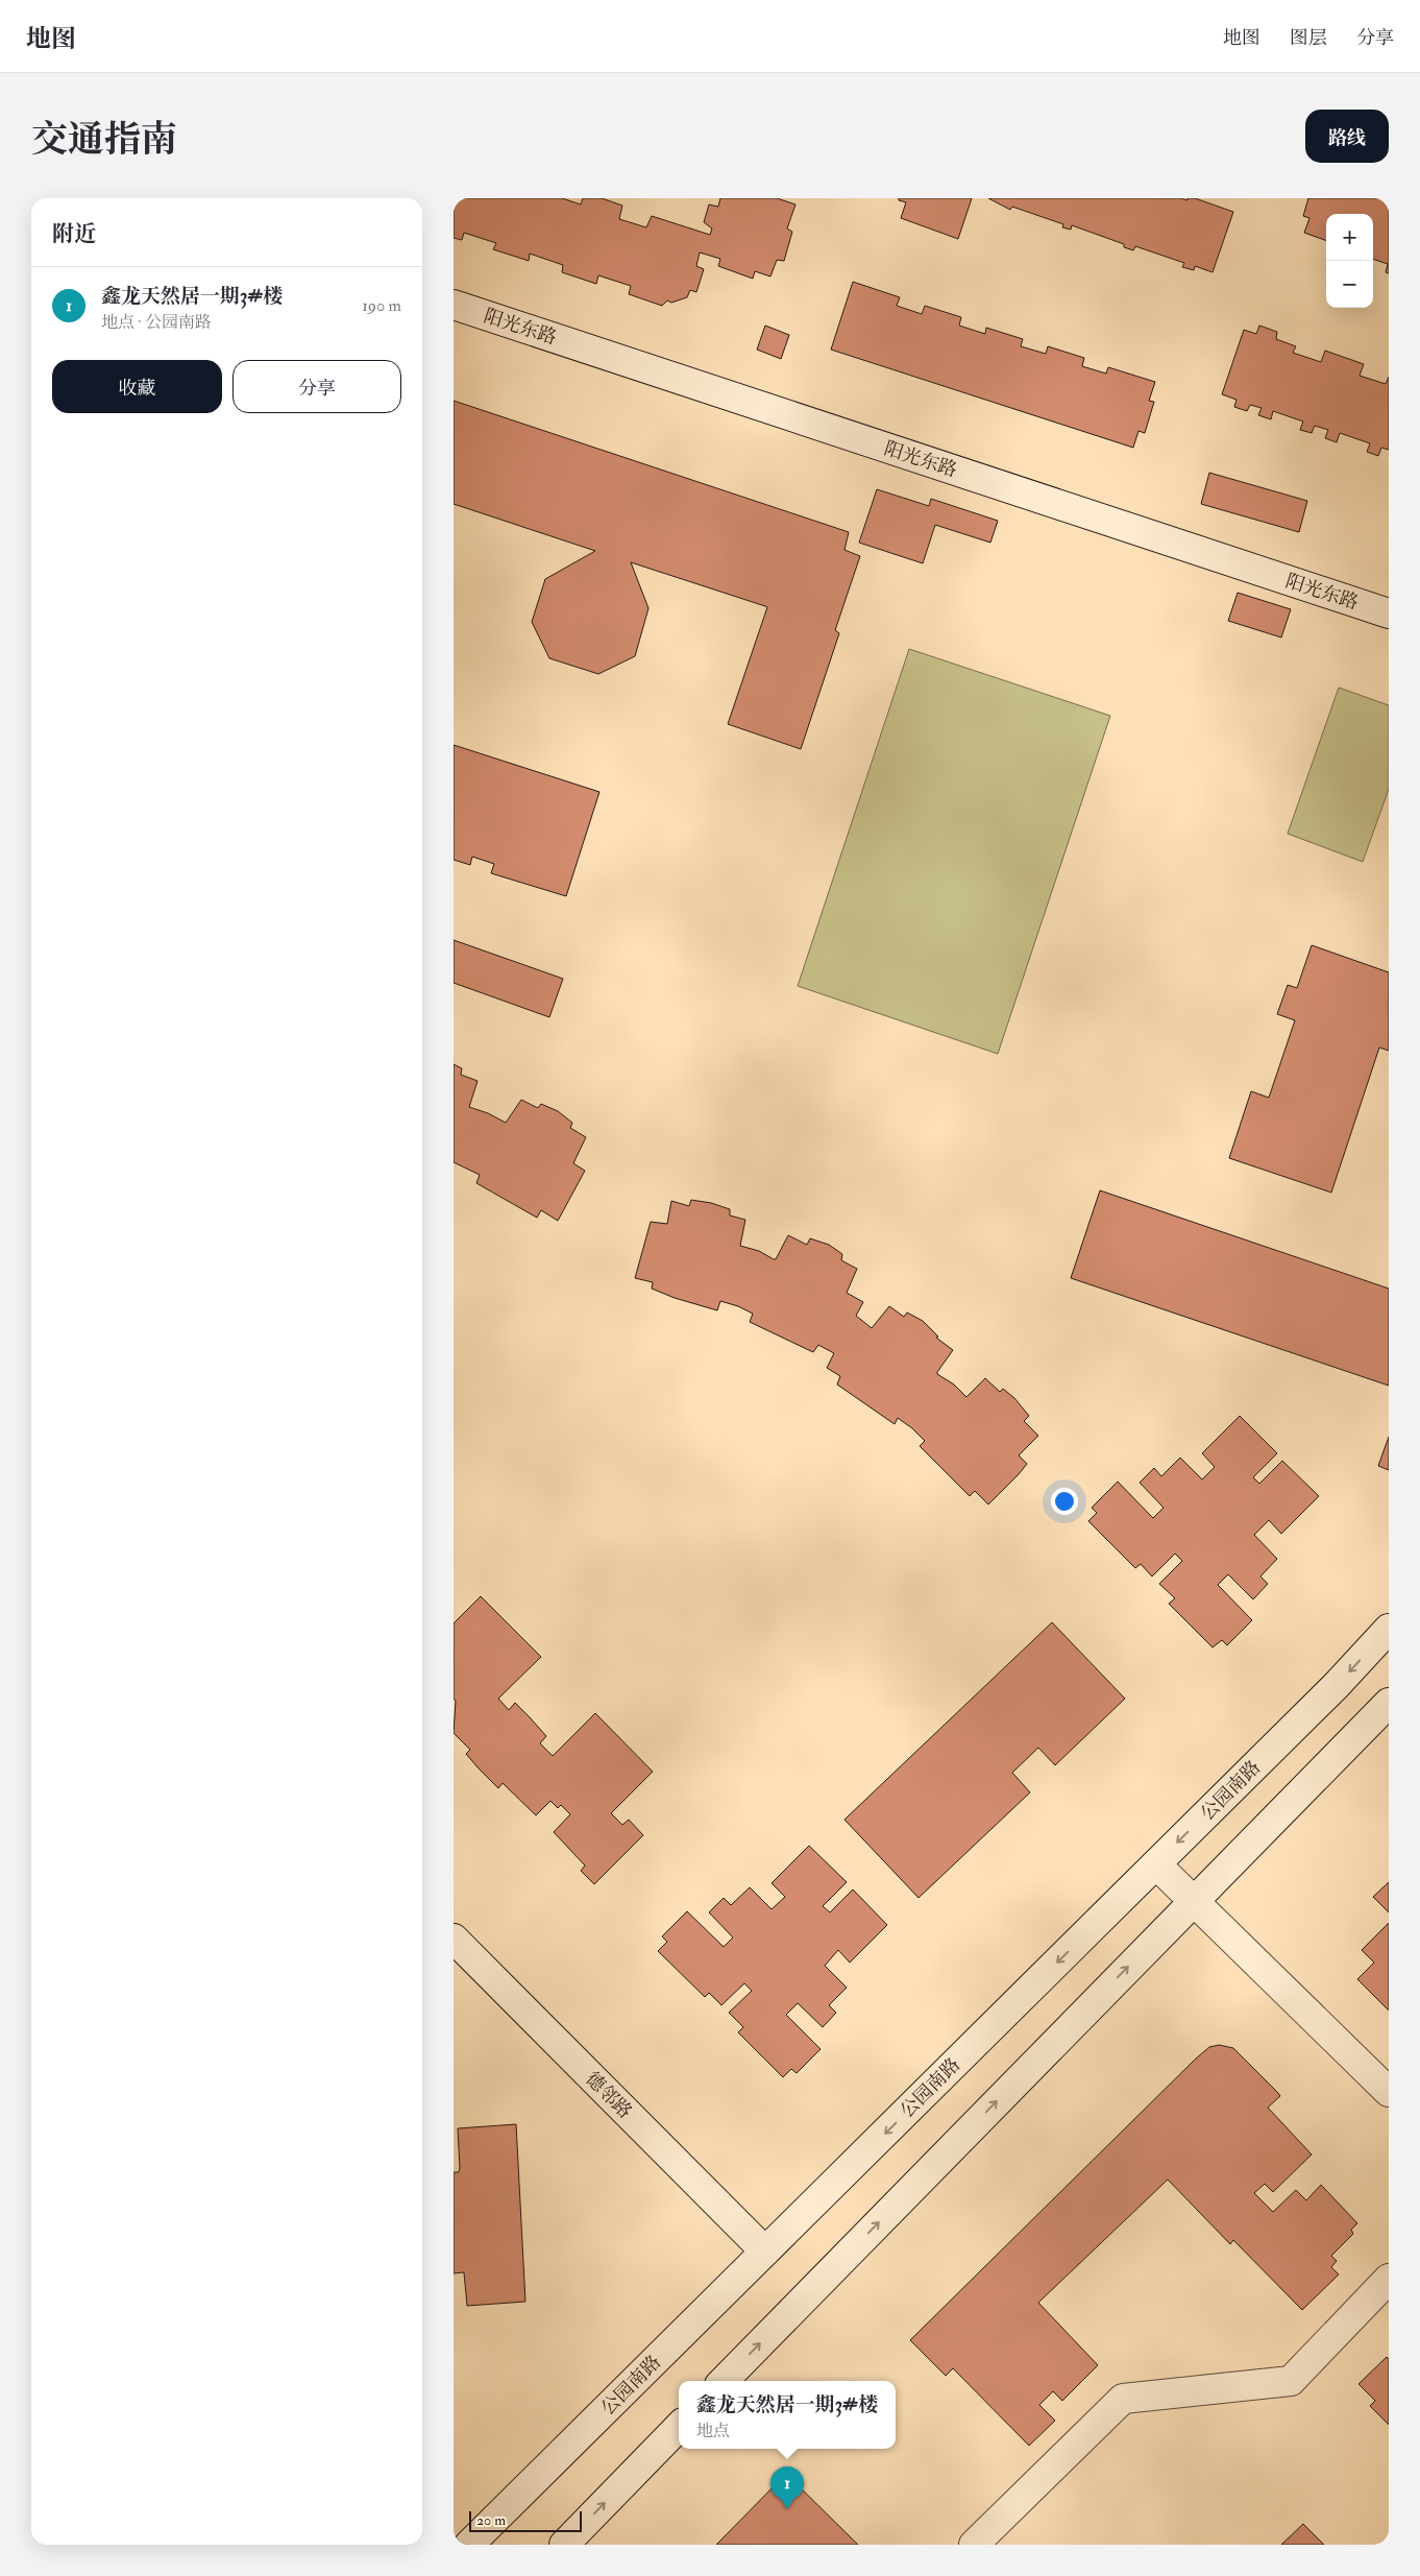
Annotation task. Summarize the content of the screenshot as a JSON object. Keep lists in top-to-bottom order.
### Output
{
  "streets": {
    "main road": ["阳光东路", "公园南路", "德邻路"]
  },
  "crossings": [
    ["公园南路", "德邻路"]
  ],
  "scale_bar": "20 m",
  "page": {
    "header": "地图",
    "nav": ["地图", "图层", "分享"],
    "title": "交通指南",
    "buttons": [
      "路线",
      ["收藏", "分享"]
    ],
    "heading": "附近",
    "map_buttons": ["+", "−"],
    "list": [
      {
        "mark": "1",
        "name": "鑫龙天然居一期3#楼",
        "note": "地点 · 公园南路",
        "value": "190 m"
      }
    ],
    "popup": ["鑫龙天然居一期3#楼", "地点"],
    "pins": "1",
    "scale": "20 m"
  }
}
